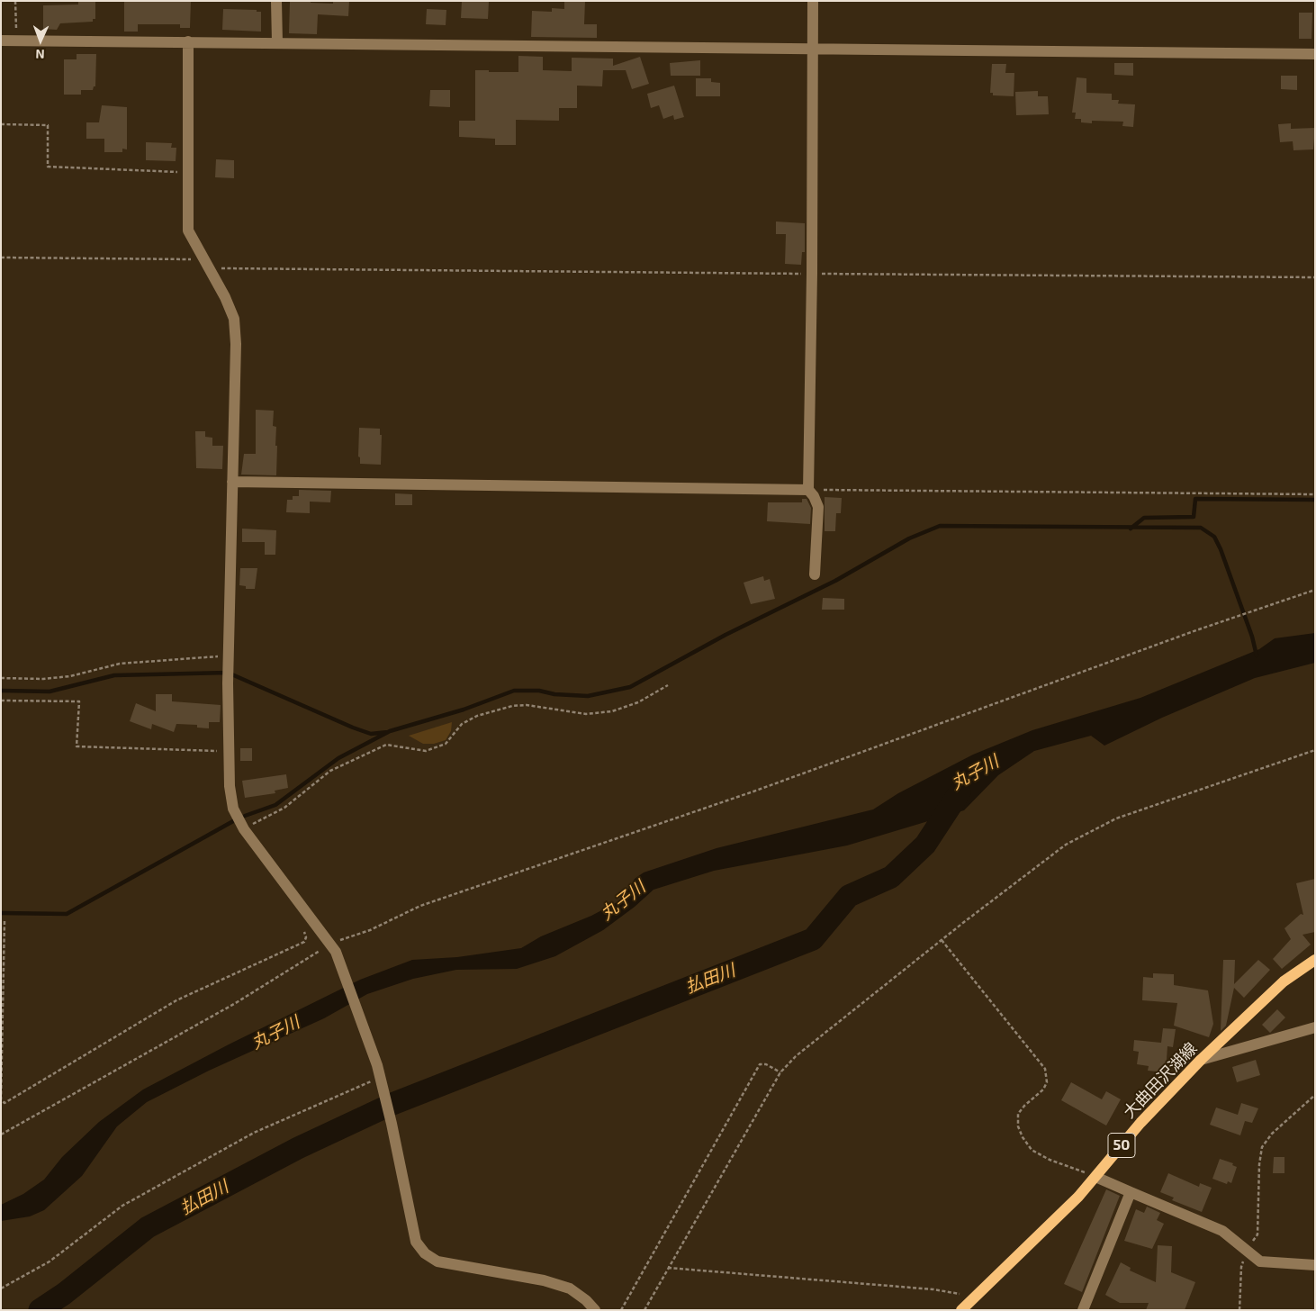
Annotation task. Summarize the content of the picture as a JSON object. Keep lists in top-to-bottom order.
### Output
{
  "streets": {
    "main road": ["大曲田沢湖線", "50"]
  },
  "water": ["丸子川", "払田川"],
  "north": "bottom"
}
